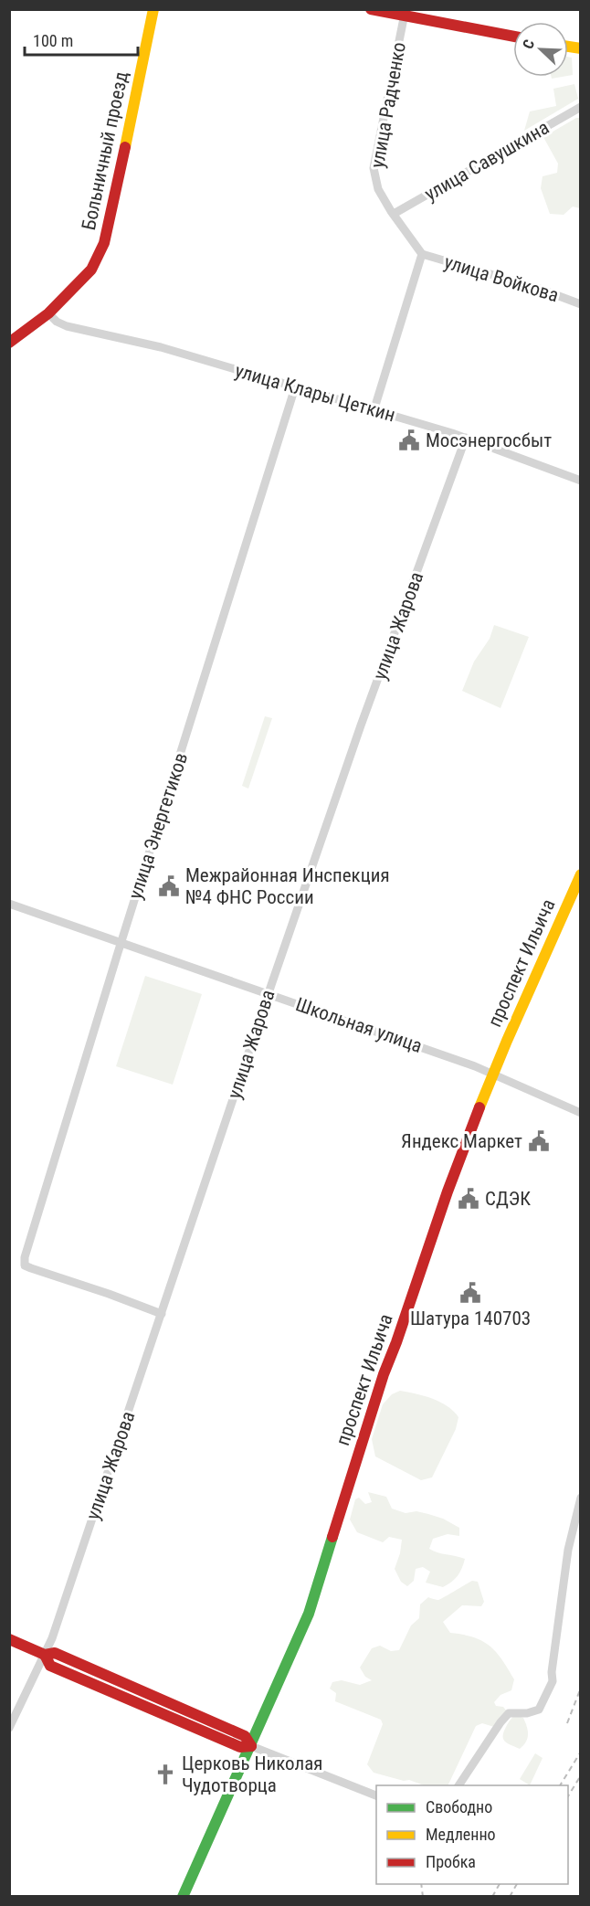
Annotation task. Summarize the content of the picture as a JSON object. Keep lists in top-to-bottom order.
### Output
{
  "streets": {
    "street": [
      "улица Радченко",
      "Больничный проезд",
      "улица Савушкина",
      "улица Войкова",
      "улица Клары Цеткин",
      "улица Жарова",
      "улица Энергетиков",
      "проспект Ильича",
      "Школьная улица"
    ]
  },
  "crossings": [
    ["улица Радченко", "улица Савушкина"],
    ["улица Радченко", "улица Войкова"],
    ["Больничный проезд", "улица Клары Цеткин"],
    ["улица Клары Цеткин", "улица Жарова"],
    ["улица Клары Цеткин", "улица Энергетиков"],
    ["улица Жарова", "улица Энергетиков"],
    ["улица Жарова", "Школьная улица"],
    ["улица Энергетиков", "Школьная улица"],
    ["проспект Ильича", "Школьная улица"]
  ],
  "places": {
    "public building": [
      "Мосэнергосбыт",
      "Межрайонная Инспекция №4 ФНС России",
      "Яндекс Маркет",
      "СДЭК",
      "Шатура 140703"
    ],
    "church": ["Церковь Николая Чудотворца"]
  },
  "legend": ["Свободно", "Медленно", "Пробка"],
  "scale_bar": "100 m",
  "north": "top left"
}
